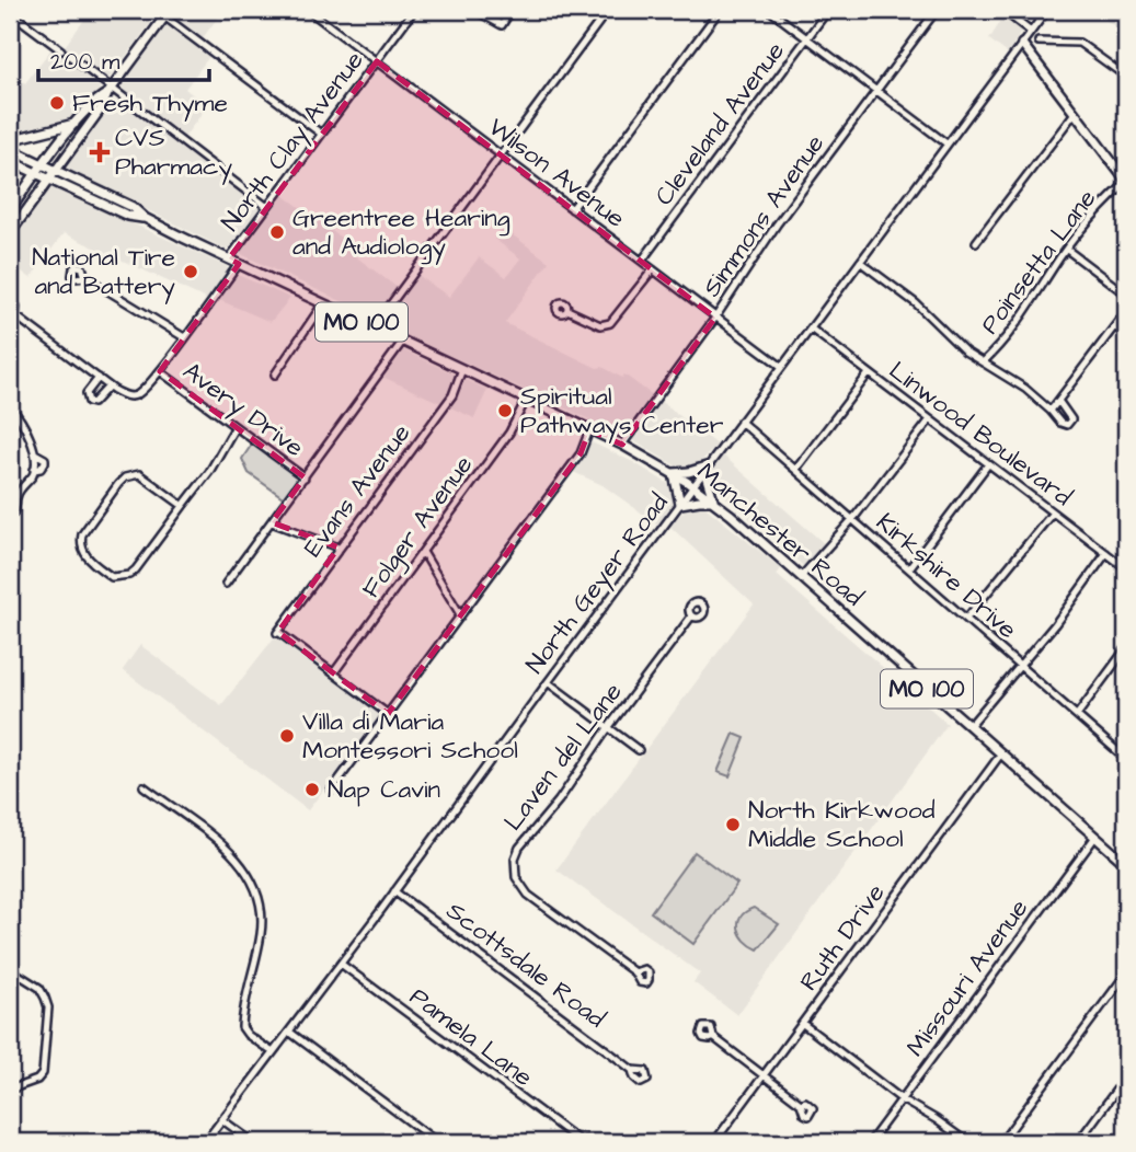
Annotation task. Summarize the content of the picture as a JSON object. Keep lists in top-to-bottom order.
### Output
{
  "streets": {
    "main road": ["MO 100", "Manchester Road"],
    "street": [
      "Cleveland Avenue",
      "North Clay Avenue",
      "Wilson Avenue",
      "Simmons Avenue",
      "Poinsetta Lane",
      "Avery Drive",
      "Linwood Boulevard",
      "Evans Avenue",
      "Folger Avenue",
      "Kirkshire Drive",
      "North Geyer Road",
      "Laven del Lane",
      "Ruth Drive",
      "Scottsdale Road",
      "Missouri Avenue",
      "Pamela Lane"
    ]
  },
  "crossings": [
    ["Cleveland Avenue", "Wilson Avenue"],
    ["North Clay Avenue", "Wilson Avenue"],
    ["North Clay Avenue", "Avery Drive"],
    ["North Clay Avenue", "Manchester Road"],
    ["Wilson Avenue", "Simmons Avenue"],
    ["Wilson Avenue", "North Geyer Road"],
    ["Simmons Avenue", "Manchester Road"],
    ["Linwood Boulevard", "North Geyer Road"],
    ["Evans Avenue", "Folger Avenue"],
    ["Evans Avenue", "Manchester Road"],
    ["Folger Avenue", "Manchester Road"],
    ["Manchester Road", "North Geyer Road"],
    ["Manchester Road", "Ruth Drive"],
    ["Manchester Road", "Missouri Avenue"],
    ["Kirkshire Drive", "North Geyer Road"],
    ["North Geyer Road", "Scottsdale Road"],
    ["North Geyer Road", "Pamela Lane"]
  ],
  "places": {
    "other": [
      "Fresh Thyme",
      "Greentree Hearing and Audiology",
      "National Tire and Battery",
      "Spiritual Pathways Center",
      "Villa di Maria Montessori School",
      "Nap Cavin",
      "North Kirkwood Middle School"
    ],
    "health": ["CVS Pharmacy"]
  },
  "scale_bar": "200 m"
}
